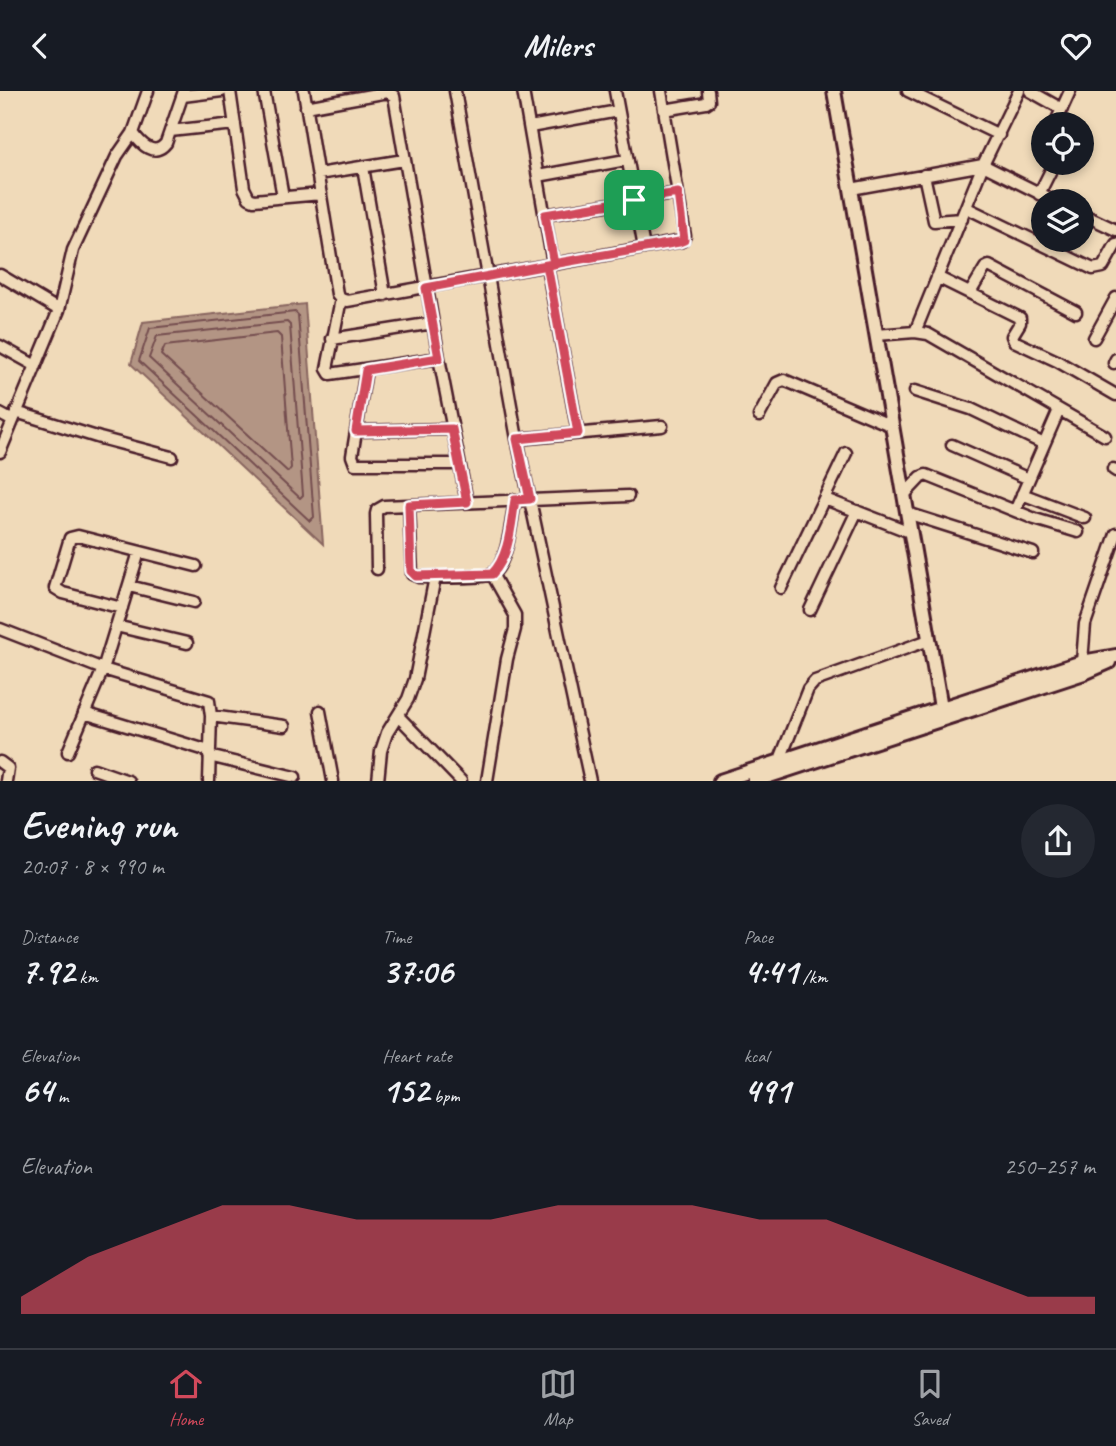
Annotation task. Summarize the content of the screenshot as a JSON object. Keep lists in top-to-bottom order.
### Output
{
  "page": {
    "header": "Milers",
    "heading": ["Evening run", "20:07 · 8 × 990 m"],
    "stats": [
      ["Distance", "7.92 km"],
      ["Time", "37:06"],
      ["Pace", "4:41 /km"],
      ["Elevation", "64 m"],
      ["Heart rate", "152 bpm"],
      ["kcal", "491"]
    ],
    "chart": ["Elevation", "250–257 m"],
    "tabs": ["Home", "Map", "Saved"]
  }
}
